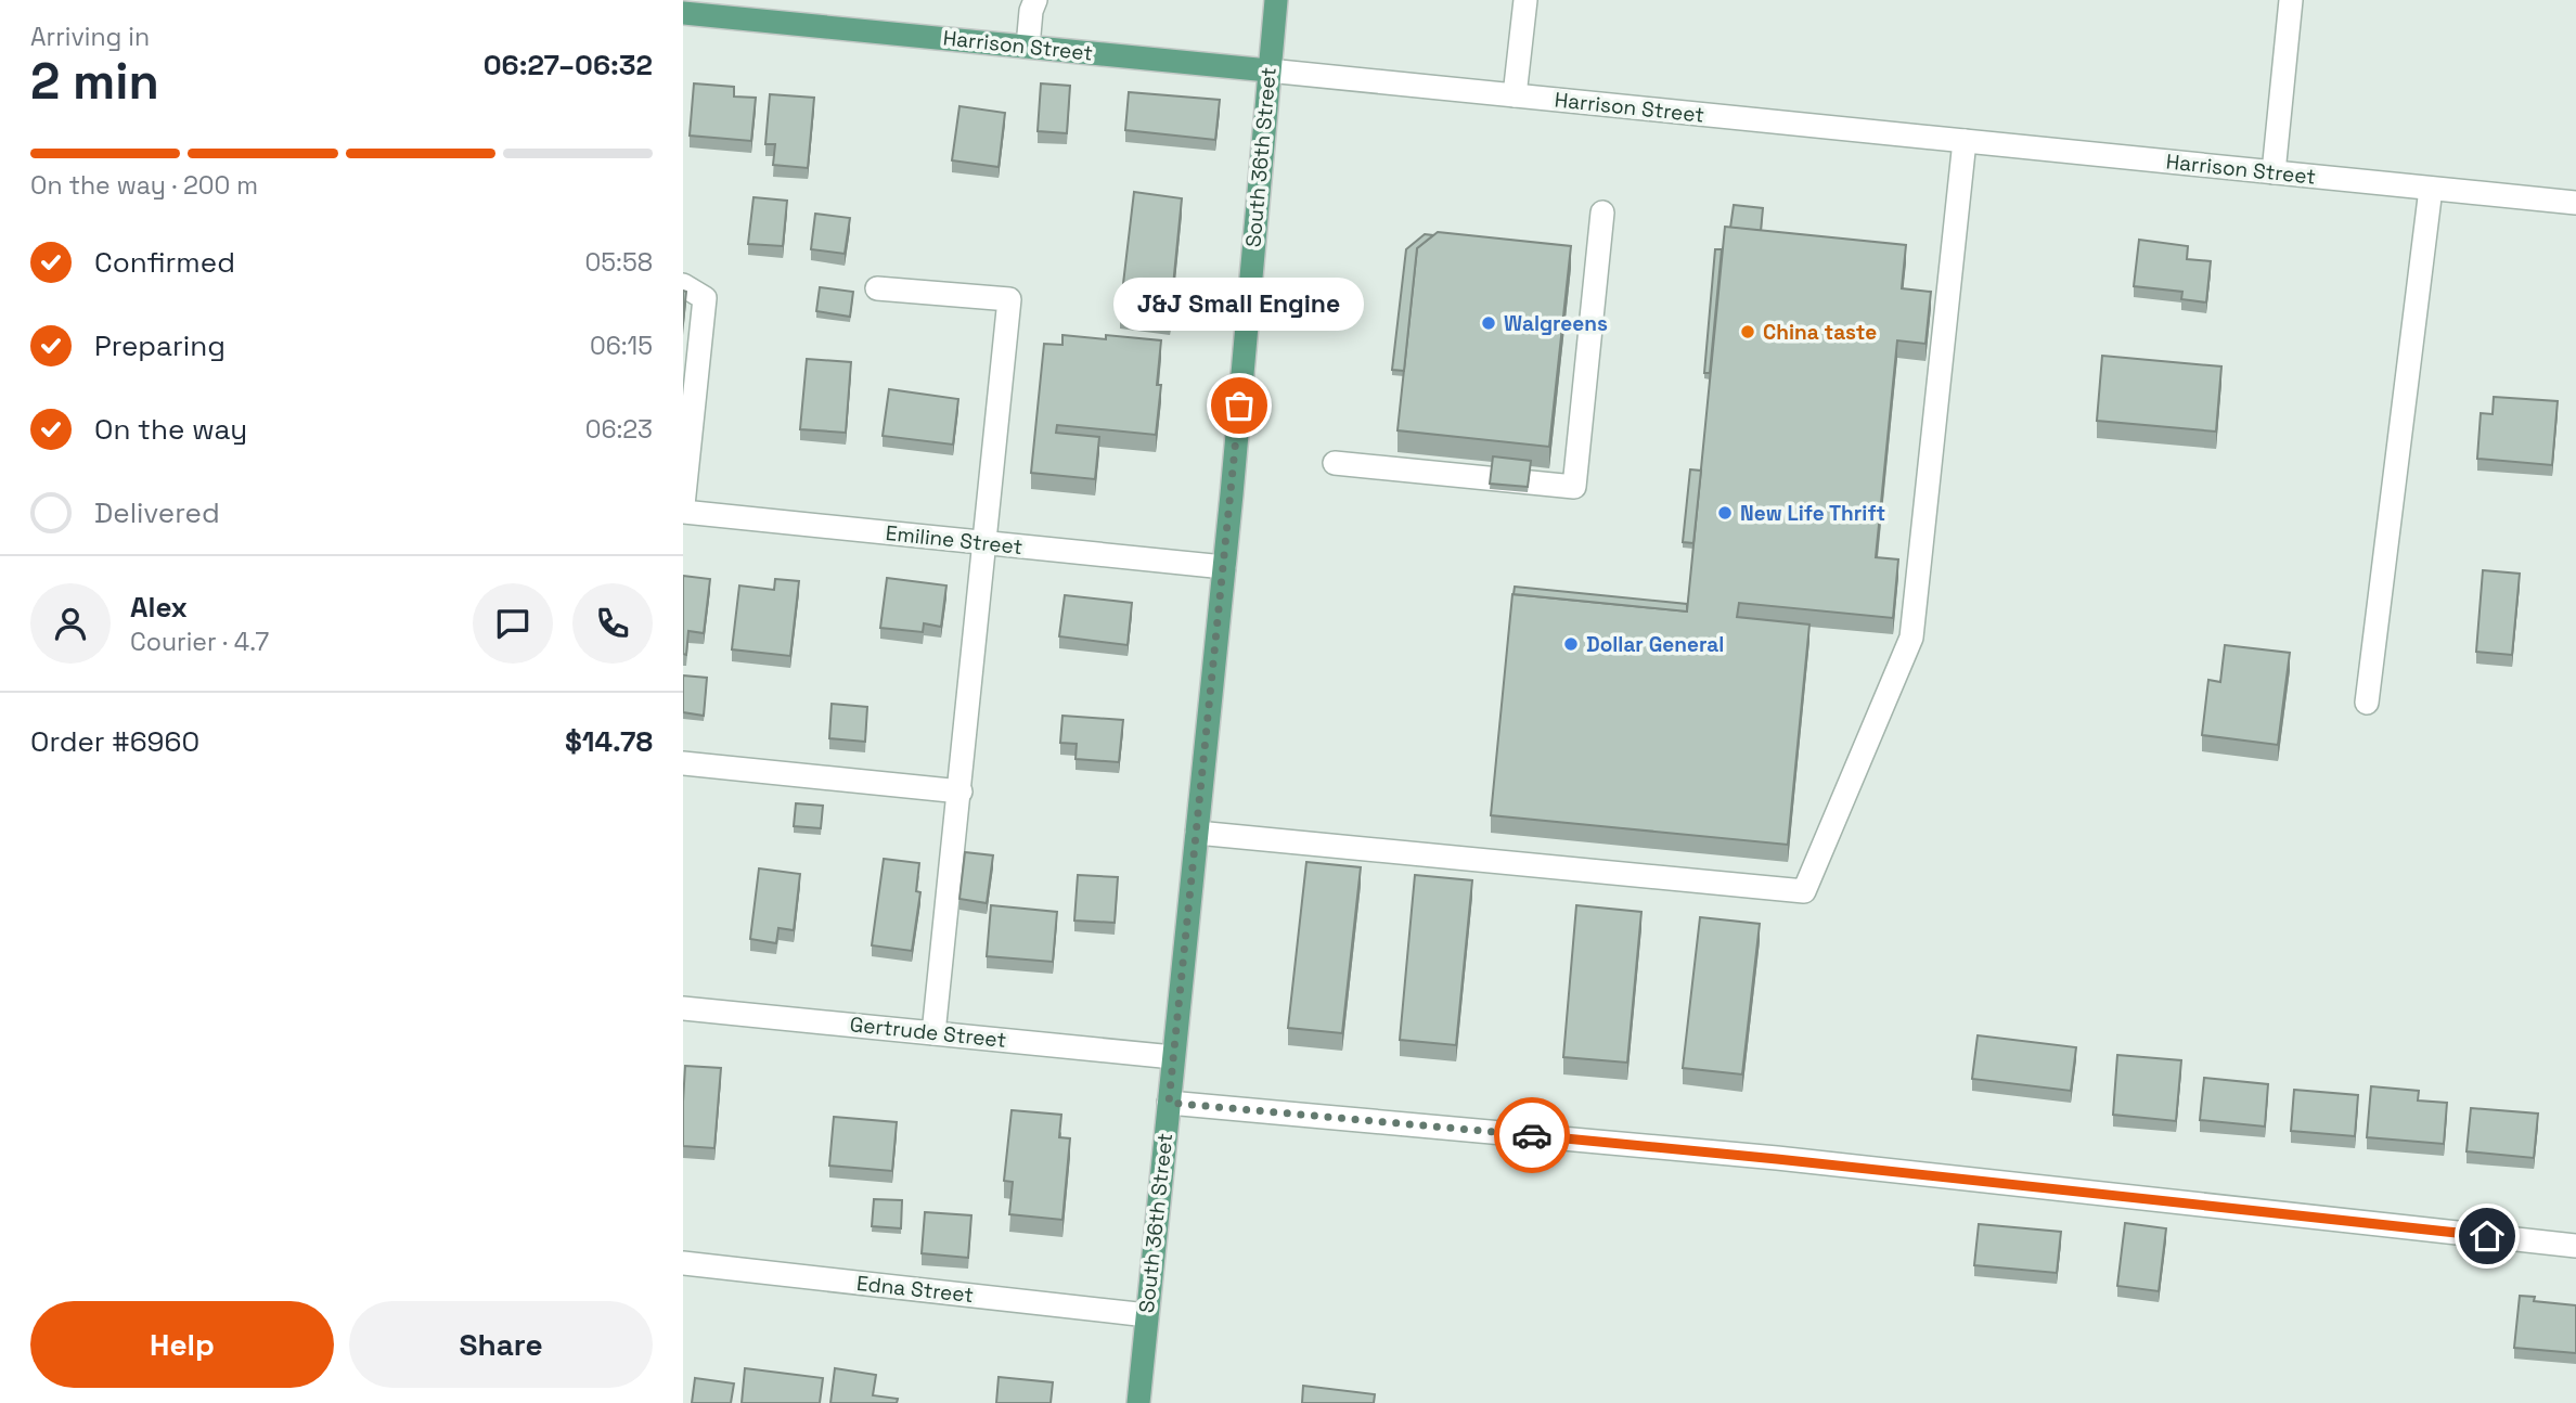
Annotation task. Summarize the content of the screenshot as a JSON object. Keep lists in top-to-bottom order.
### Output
{
  "streets": {
    "main road": ["Harrison Street", "South 36th Street"],
    "street": ["Emiline Street", "Gertrude Street", "Edna Street"]
  },
  "crossings": [
    ["Harrison Street", "South 36th Street"],
    ["South 36th Street", "Emiline Street"],
    ["South 36th Street", "Gertrude Street"],
    ["South 36th Street", "Edna Street"]
  ],
  "places": [
    "Walgreens",
    "China taste",
    "J&J Small Engine",
    "New Life Thrift",
    "Dollar General"
  ],
  "page": {
    "heading": ["2 min", "Arriving in", "06:27–06:32"],
    "panel": [
      "Alex",
      "Courier · 4.7",
      "Order #6960",
      "$14.78"
    ],
    "bar": "On the way · 200 m",
    "list": [
      ["Confirmed", "05:58"],
      ["Preparing", "06:15"],
      ["On the way", "06:23"],
      "Delivered"
    ],
    "bubble": "J&J Small Engine",
    "buttons": ["Help", "Share"]
  }
}
